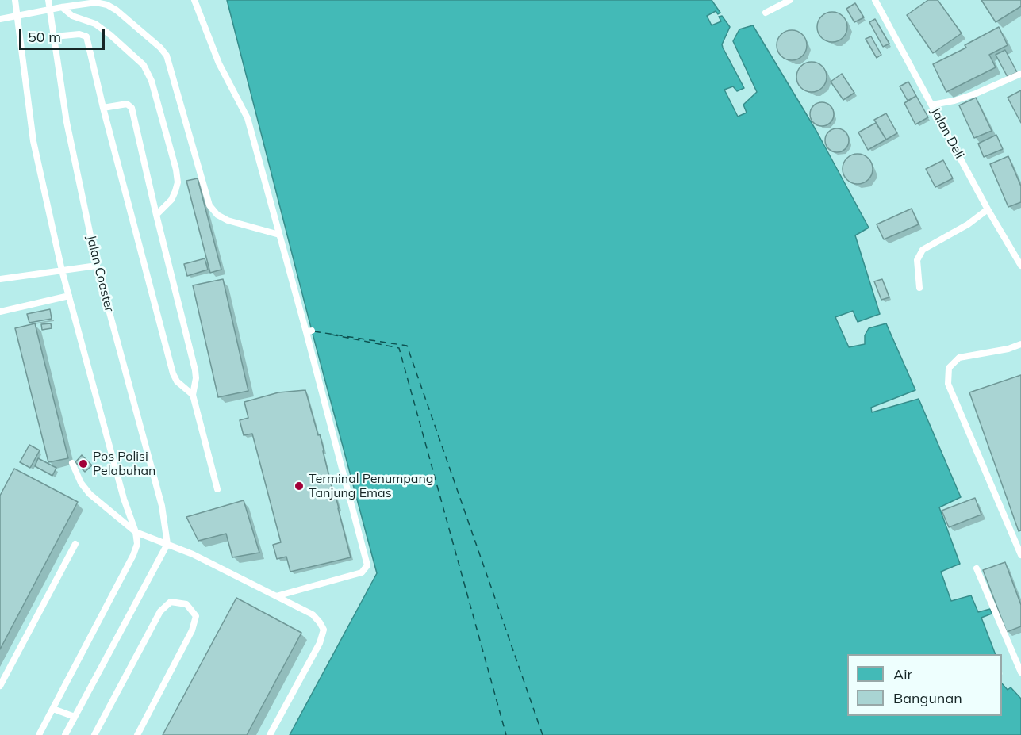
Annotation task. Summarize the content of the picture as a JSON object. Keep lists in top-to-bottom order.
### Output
{
  "streets": {
    "lane": ["Jalan Deli", "Jalan Coaster"]
  },
  "places": ["Pos Polisi Pelabuhan", "Terminal Penumpang Tanjung Emas"],
  "legend": ["Air", "Bangunan"],
  "scale_bar": "50 m"
}
